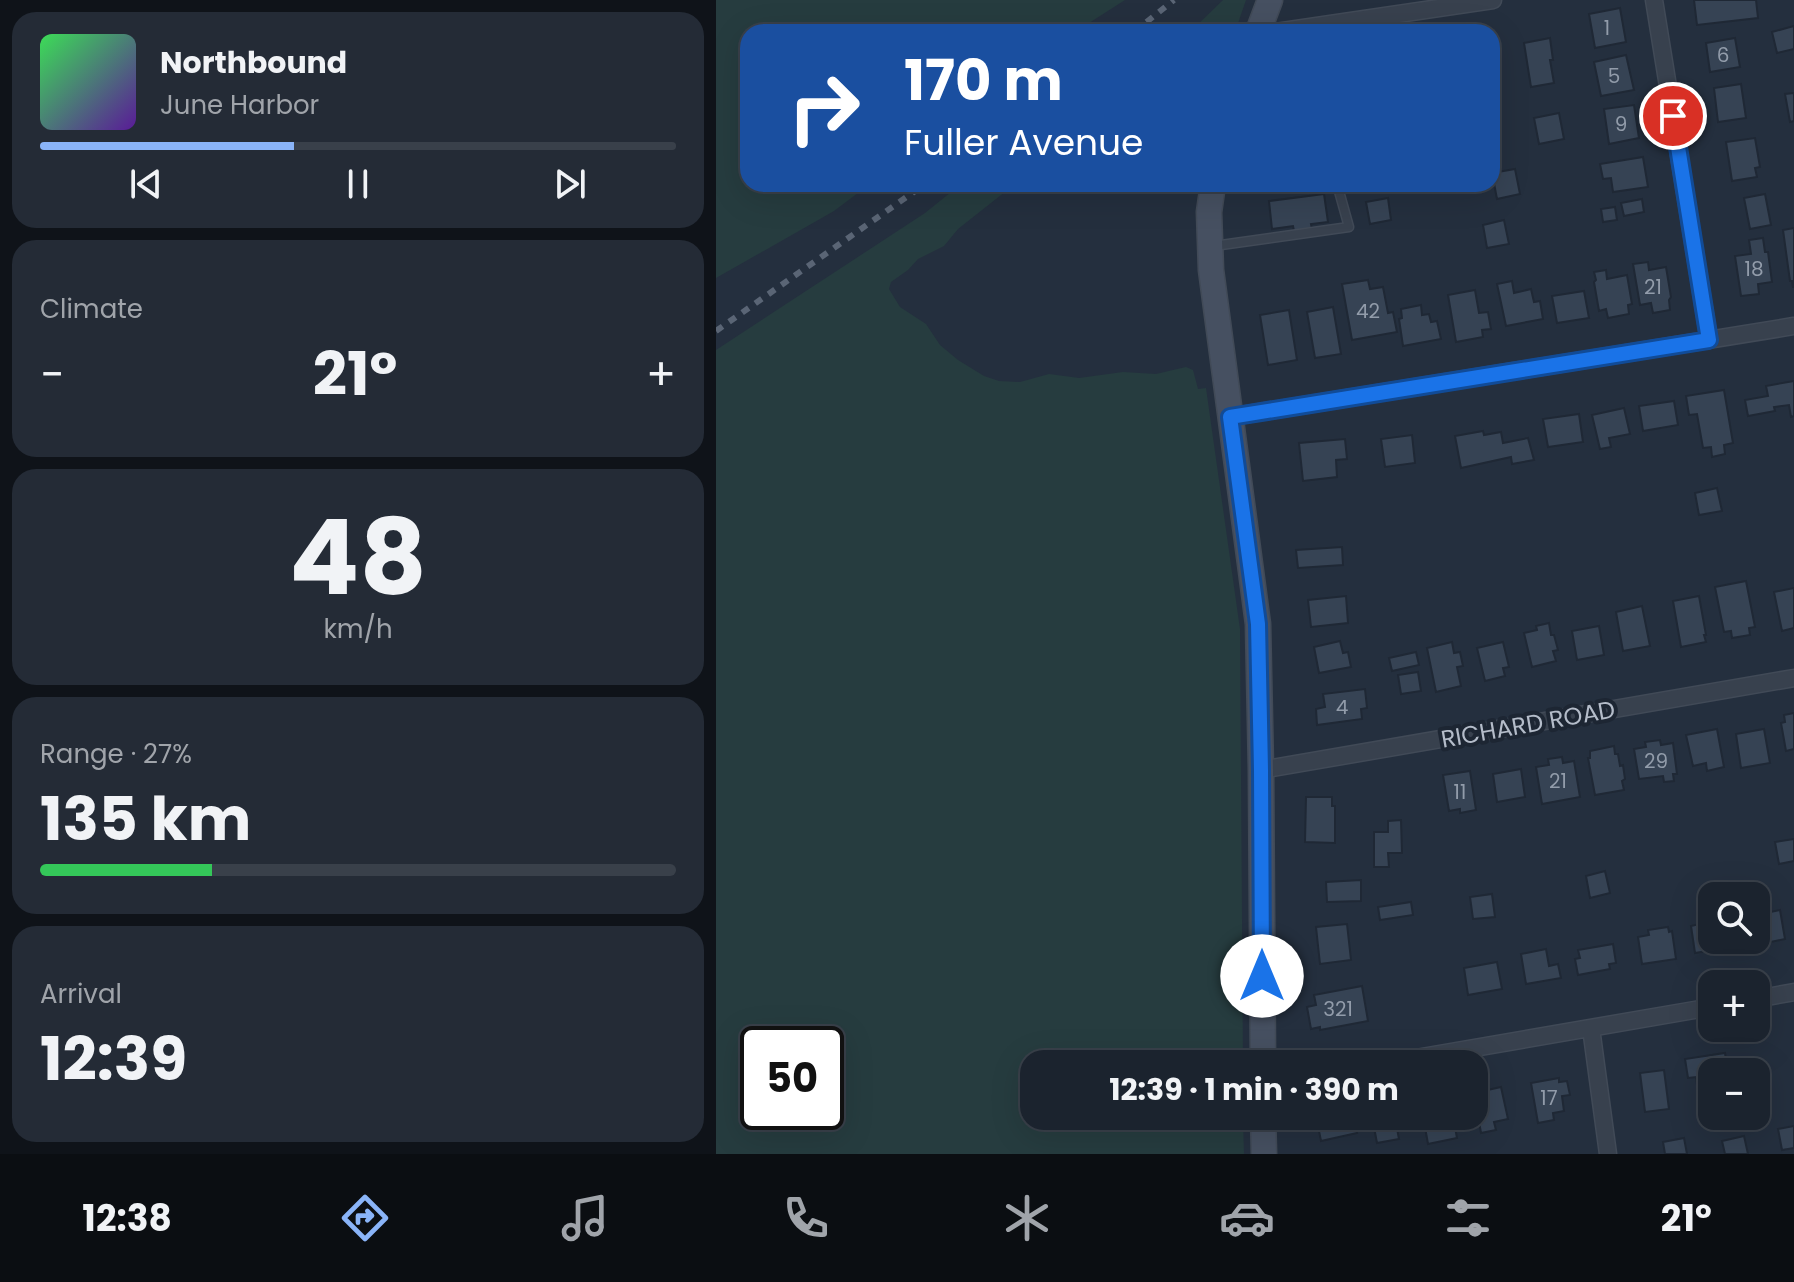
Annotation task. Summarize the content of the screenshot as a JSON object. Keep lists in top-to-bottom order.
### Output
{
  "streets": {
    "street": ["RICHARD ROAD"]
  },
  "house_numbers": [
    "1",
    "6",
    "5",
    "9",
    "18",
    "21",
    "42",
    "4",
    "29",
    "21",
    "11",
    "321",
    "17"
  ],
  "page": {
    "turn": ["170 m", "Fuller Avenue"],
    "song": ["Northbound", "June Harbor"],
    "tile": [
      "Climate",
      ["48", "km/h"],
      ["Range · 27%", "135 km"],
      ["Arrival", "12:39"]
    ],
    "heat": ["−", "21°", "+"],
    "map_buttons": ["+", "−"],
    "limit": "50",
    "trip": "12:39 · 1 min · 390 m",
    "tabs": ["12:38", "21°"]
  }
}
